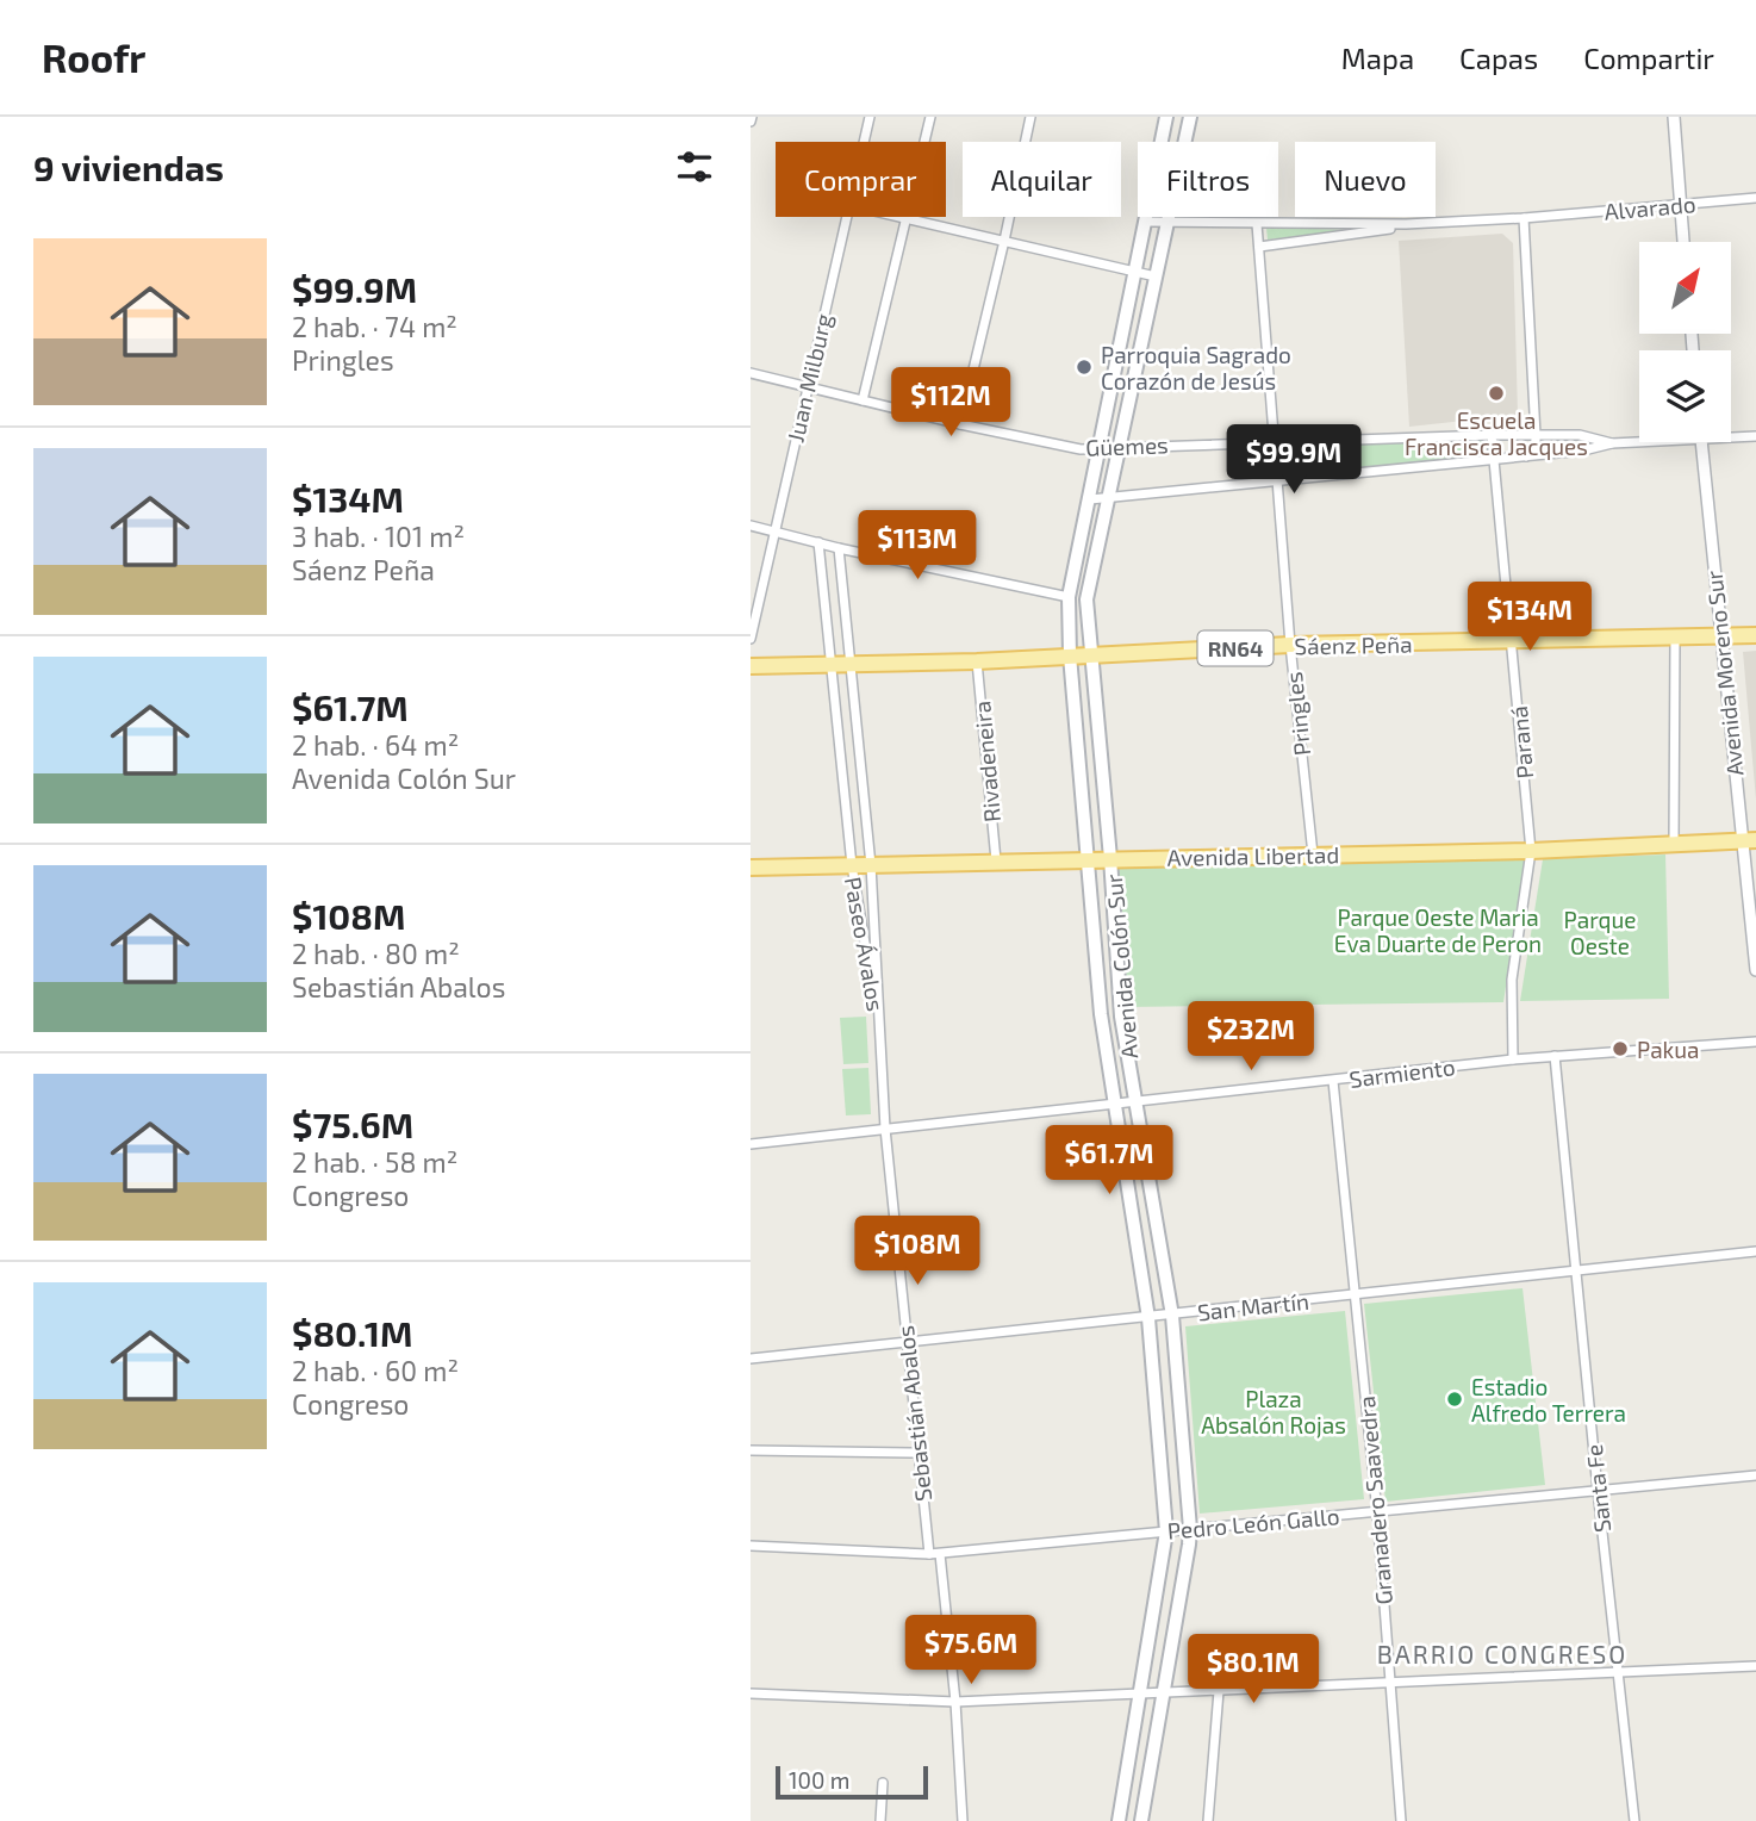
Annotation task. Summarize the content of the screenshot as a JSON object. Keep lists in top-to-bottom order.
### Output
{
  "streets": {
    "main road": [
      "Sáenz Peña",
      "RN64",
      "Avenida Libertad",
      "Avenida Colón Sur"
    ],
    "street": [
      "Alvarado",
      "Juan Milburg",
      "Güemes",
      "Avenida Moreno Sur",
      "Pringles",
      "Paraná",
      "Rivadeneira",
      "Paseo Ávalos",
      "Sarmiento",
      "San Martín",
      "Sebastián Abalos",
      "Santa Fe",
      "Granadero Saavedra",
      "Pedro León Gallo"
    ]
  },
  "crossings": [
    ["Alvarado", "Pringles"],
    ["Alvarado", "Avenida Colón Sur"],
    ["Juan Milburg", "Güemes"],
    ["Güemes", "Pringles"],
    ["Güemes", "Paraná"],
    ["Güemes", "Avenida Colón Sur"],
    ["Sáenz Peña", "Avenida Moreno Sur"],
    ["Sáenz Peña", "Pringles"],
    ["Sáenz Peña", "Paraná"],
    ["Sáenz Peña", "Rivadeneira"],
    ["Sáenz Peña", "Paseo Ávalos"],
    ["Sáenz Peña", "Avenida Colón Sur"],
    ["Avenida Moreno Sur", "Avenida Libertad"],
    ["Pringles", "Avenida Libertad"],
    ["Paraná", "Avenida Libertad"],
    ["Rivadeneira", "Avenida Libertad"],
    ["Avenida Libertad", "Paseo Ávalos"],
    ["Avenida Libertad", "Avenida Colón Sur"],
    ["Paseo Ávalos", "Sebastián Abalos"],
    ["Avenida Colón Sur", "Sarmiento"],
    ["Avenida Colón Sur", "San Martín"],
    ["Avenida Colón Sur", "Pedro León Gallo"],
    ["Sarmiento", "Sebastián Abalos"],
    ["Sarmiento", "Santa Fe"],
    ["Sarmiento", "Granadero Saavedra"],
    ["San Martín", "Sebastián Abalos"],
    ["San Martín", "Santa Fe"],
    ["San Martín", "Granadero Saavedra"],
    ["Sebastián Abalos", "Pedro León Gallo"],
    ["Santa Fe", "Pedro León Gallo"],
    ["Granadero Saavedra", "Pedro León Gallo"]
  ],
  "districts": ["BARRIO CONGRESO"],
  "parks": ["Parque Oeste Maria Eva Duarte de Peron", "Parque Oeste", "Plaza Absalón Rojas"],
  "places": [
    "Parroquia Sagrado Corazón de Jesús",
    "Escuela Francisca Jacques",
    "Pakua",
    "Estadio Alfredo Terrera"
  ],
  "scale_bar": "100 m",
  "north": "top right",
  "page": {
    "header": "Roofr",
    "nav": ["Mapa", "Capas", "Compartir"],
    "heading": "9 viviendas",
    "chip": [
      "Comprar",
      "Alquilar",
      "Filtros",
      "Nuevo"
    ],
    "list": [
      {
        "name": "$99.9M",
        "note": "2 hab. · 74 m² · Pringles"
      },
      {
        "name": "$134M",
        "note": "3 hab. · 101 m² · Sáenz Peña"
      },
      {
        "name": "$61.7M",
        "note": "2 hab. · 64 m² · Avenida Colón Sur"
      },
      {
        "name": "$108M",
        "note": "2 hab. · 80 m² · Sebastián Abalos"
      },
      {
        "name": "$75.6M",
        "note": "2 hab. · 58 m² · Congreso"
      },
      {
        "name": "$80.1M",
        "note": "2 hab. · 60 m² · Congreso"
      }
    ],
    "price": [
      "$112M",
      "$99.9M",
      "$113M",
      "$134M",
      "$232M",
      "$61.7M",
      "$108M",
      "$75.6M",
      "$80.1M"
    ],
    "scale": "100 m"
  }
}
